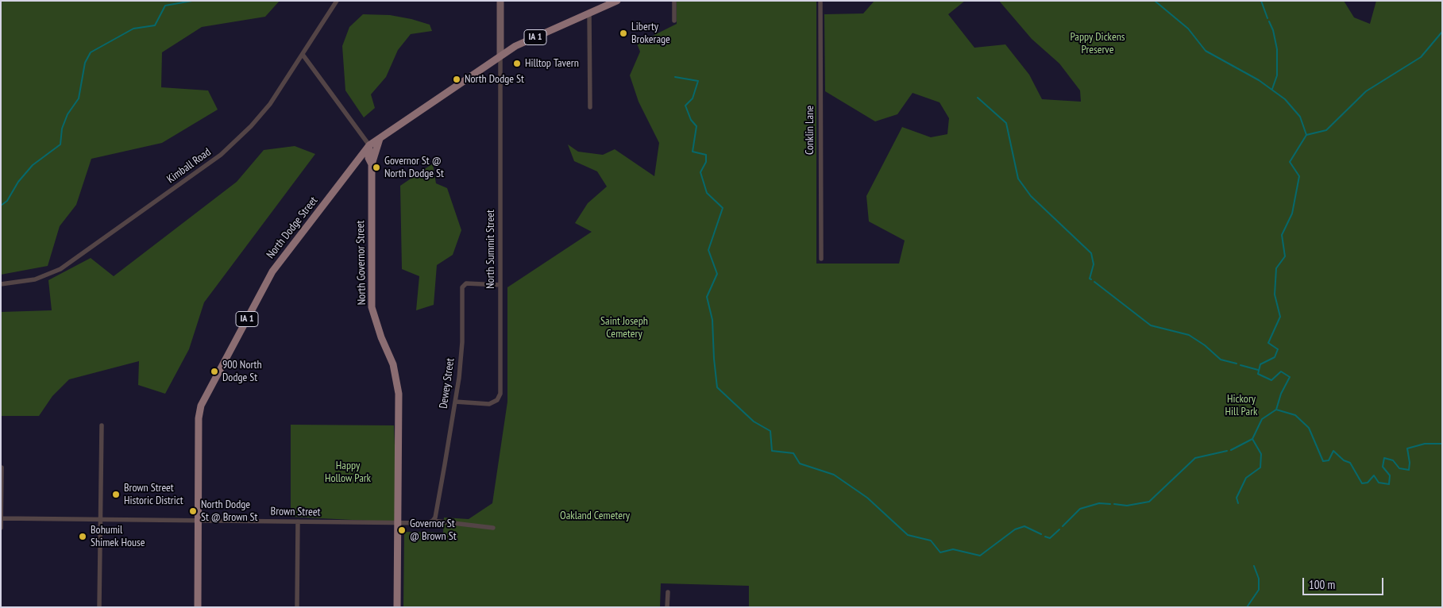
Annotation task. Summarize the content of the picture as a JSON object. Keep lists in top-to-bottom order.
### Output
{
  "streets": {
    "main road": ["IA 1", "North Dodge Street", "North Governor Street"],
    "street": [
      "Conklin Lane",
      "Kimball Road",
      "North Summit Street",
      "Dewey Street",
      "Brown Street"
    ]
  },
  "crossings": [
    ["Kimball Road", "North Governor Street"],
    ["North Dodge Street", "North Summit Street"],
    ["North Dodge Street", "North Governor Street"],
    ["North Dodge Street", "Brown Street"],
    ["North Summit Street", "Dewey Street"],
    ["North Governor Street", "Brown Street"],
    ["Dewey Street", "Brown Street"]
  ],
  "parks": [
    "Pappy Dickens Preserve",
    "Saint Joseph Cemetery",
    "Hickory Hill Park",
    "Happy Hollow Park",
    "Oakland Cemetery"
  ],
  "places": [
    "Liberty Brokerage",
    "Hilltop Tavern",
    "North Dodge St",
    "Governor St @ North Dodge St",
    "900 North Dodge St",
    "Brown Street Historic District",
    "North Dodge St @ Brown St",
    "Governor St @ Brown St",
    "Bohumil Shimek House"
  ],
  "scale_bar": "100 m"
}
